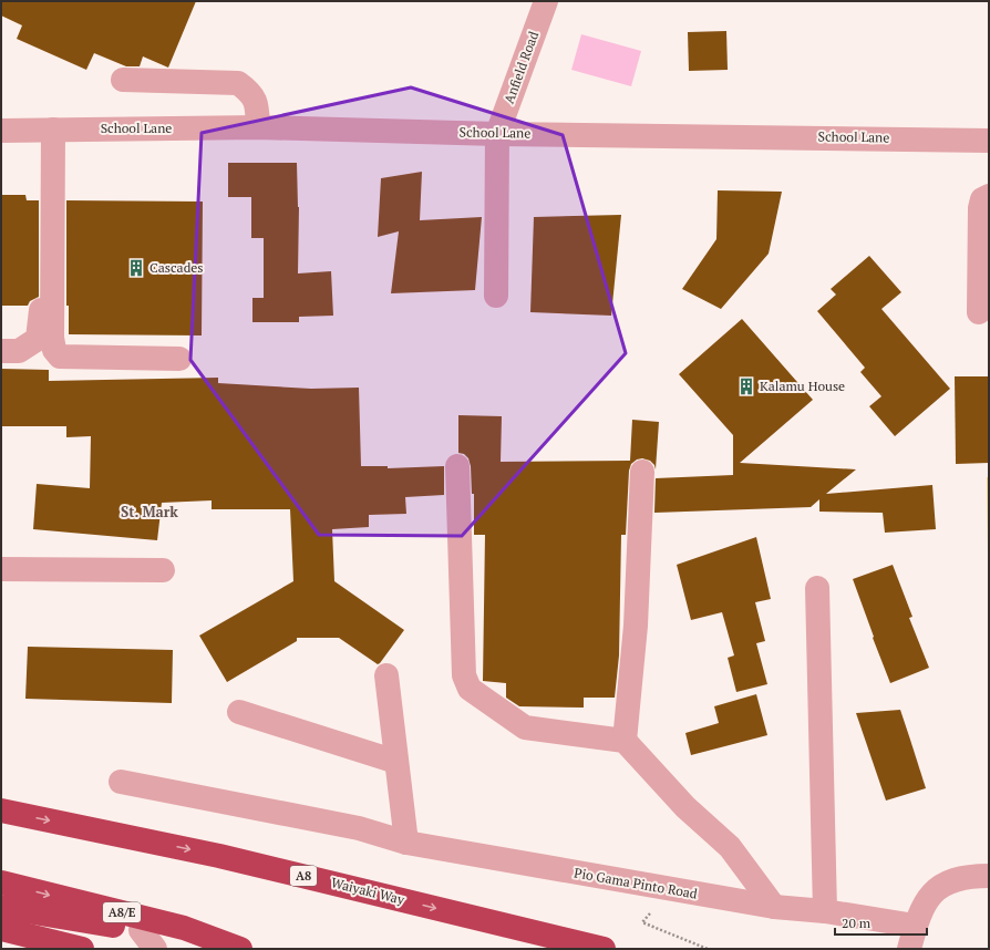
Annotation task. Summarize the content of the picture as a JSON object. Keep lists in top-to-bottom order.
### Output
{
  "streets": {
    "highway": ["A8", "Waiyaki Way", "A8/E"],
    "street": ["Anfield Road", "School Lane", "Pio Gama Pinto Road"]
  },
  "crossings": [
    ["Anfield Road", "School Lane"]
  ],
  "districts": ["St. Mark"],
  "places": {
    "building": ["Cascades", "Kalamu House"]
  },
  "scale_bar": "20 m"
}
